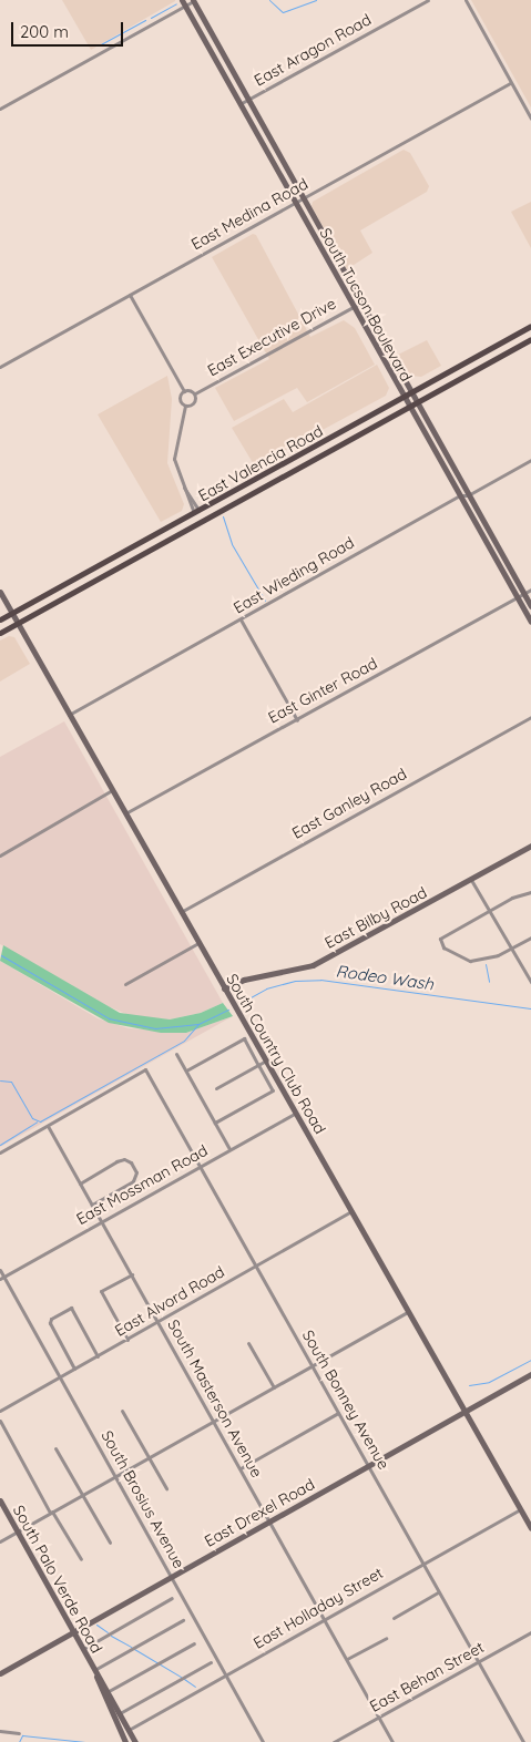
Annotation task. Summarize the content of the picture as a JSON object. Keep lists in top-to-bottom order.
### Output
{
  "streets": {
    "main road": ["East Valencia Road"],
    "street": [
      "East Aragon Road",
      "East Medina Road",
      "South Tucson Boulevard",
      "East Executive Drive",
      "East Wieding Road",
      "East Ginter Road",
      "East Ganley Road",
      "East Bilby Road",
      "South Country Club Road",
      "East Mossman Road",
      "East Alvord Road",
      "South Masterson Avenue",
      "South Bonney Avenue",
      "South Brosius Avenue",
      "East Drexel Road",
      "South Palo Verde Road",
      "East Holladay Street",
      "East Behan Street"
    ]
  },
  "crossings": [
    ["East Aragon Road", "South Tucson Boulevard"],
    ["East Medina Road", "South Tucson Boulevard"],
    ["South Tucson Boulevard", "East Executive Drive"],
    ["South Tucson Boulevard", "East Valencia Road"],
    ["South Tucson Boulevard", "East Wieding Road"],
    ["South Tucson Boulevard", "East Ginter Road"],
    ["East Valencia Road", "South Country Club Road"],
    ["East Wieding Road", "South Country Club Road"],
    ["East Ginter Road", "South Country Club Road"],
    ["East Ganley Road", "South Country Club Road"],
    ["East Bilby Road", "South Country Club Road"],
    ["South Country Club Road", "East Mossman Road"],
    ["South Country Club Road", "East Alvord Road"],
    ["South Country Club Road", "East Drexel Road"],
    ["South Country Club Road", "East Holladay Street"],
    ["East Mossman Road", "South Masterson Avenue"],
    ["East Mossman Road", "South Bonney Avenue"],
    ["East Mossman Road", "South Brosius Avenue"],
    ["East Alvord Road", "South Masterson Avenue"],
    ["East Alvord Road", "South Bonney Avenue"],
    ["East Alvord Road", "South Brosius Avenue"],
    ["South Masterson Avenue", "South Bonney Avenue"],
    ["South Masterson Avenue", "East Drexel Road"],
    ["South Masterson Avenue", "East Holladay Street"],
    ["South Masterson Avenue", "East Behan Street"],
    ["South Bonney Avenue", "East Drexel Road"],
    ["South Bonney Avenue", "East Holladay Street"],
    ["South Bonney Avenue", "East Behan Street"],
    ["South Brosius Avenue", "East Drexel Road"],
    ["South Brosius Avenue", "East Holladay Street"],
    ["East Drexel Road", "South Palo Verde Road"],
    ["South Palo Verde Road", "East Holladay Street"]
  ],
  "water": ["Rodeo Wash"],
  "scale_bar": "200 m"
}
